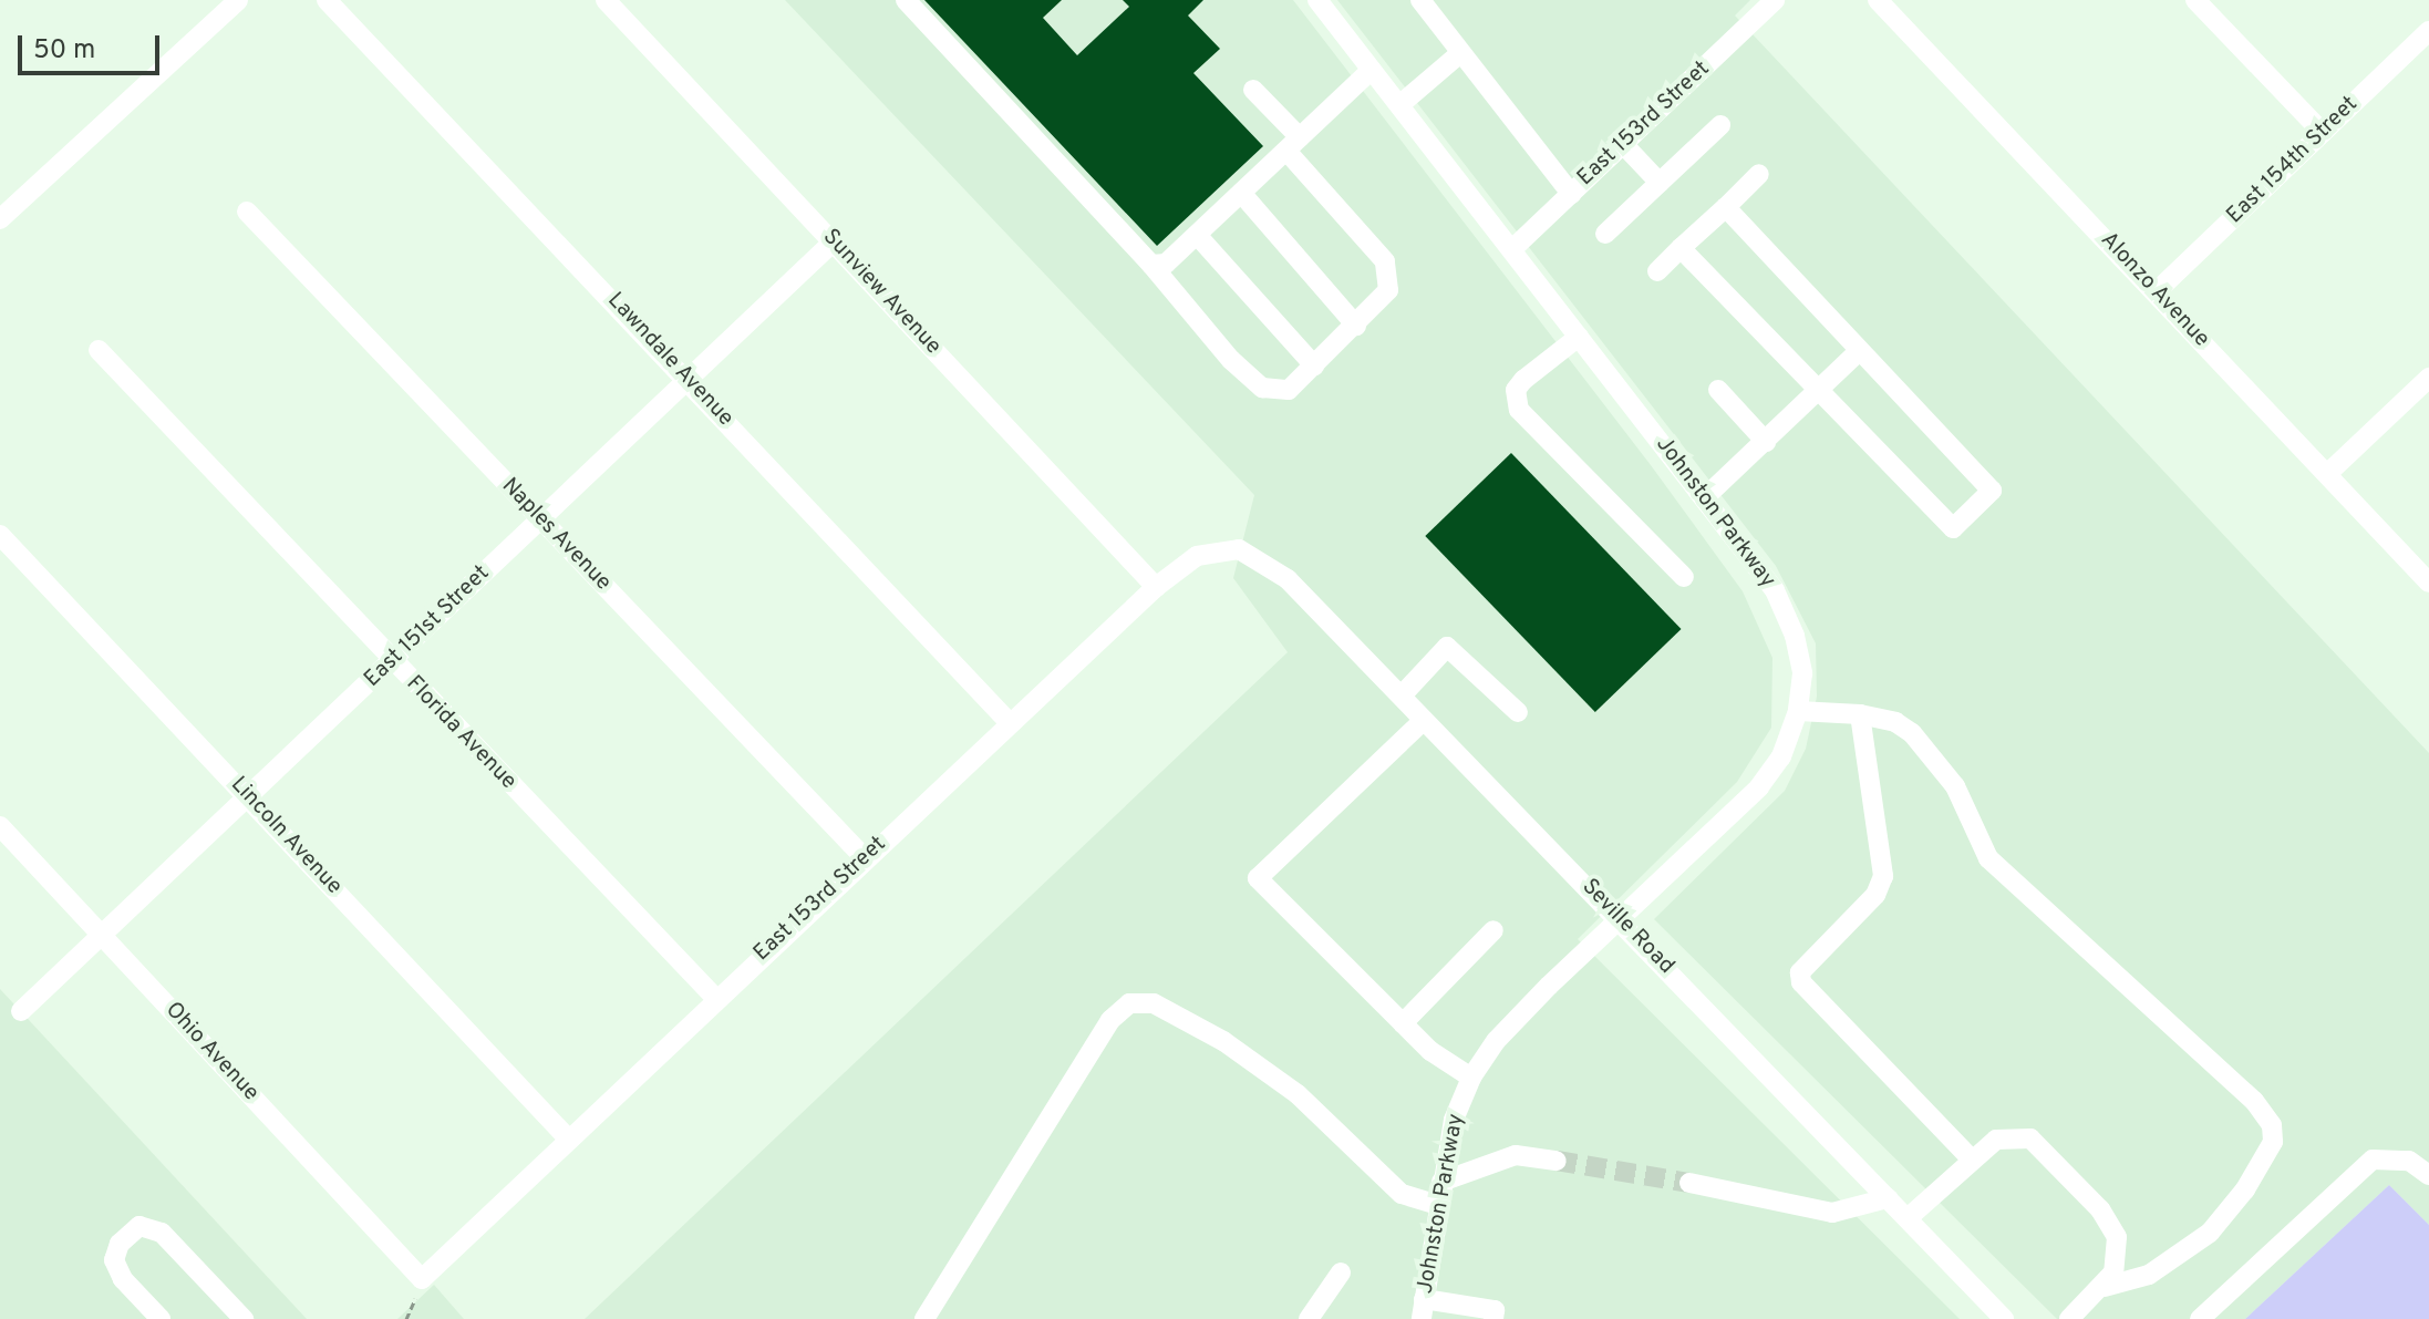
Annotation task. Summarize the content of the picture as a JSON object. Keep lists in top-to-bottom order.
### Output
{
  "streets": {
    "street": [
      "East 153rd Street",
      "East 154th Street",
      "Alonzo Avenue",
      "Sunview Avenue",
      "Lawndale Avenue",
      "Johnston Parkway",
      "Naples Avenue",
      "East 151st Street",
      "Florida Avenue",
      "Lincoln Avenue",
      "Seville Road",
      "Ohio Avenue"
    ]
  },
  "crossings": [
    ["East 153rd Street", "Sunview Avenue"],
    ["East 153rd Street", "Lawndale Avenue"],
    ["East 153rd Street", "Johnston Parkway"],
    ["East 153rd Street", "Naples Avenue"],
    ["East 153rd Street", "Florida Avenue"],
    ["East 153rd Street", "Lincoln Avenue"],
    ["East 153rd Street", "Seville Road"],
    ["East 153rd Street", "Ohio Avenue"],
    ["East 154th Street", "Alonzo Avenue"],
    ["Sunview Avenue", "East 151st Street"],
    ["Lawndale Avenue", "East 151st Street"],
    ["Johnston Parkway", "Seville Road"],
    ["Naples Avenue", "East 151st Street"],
    ["East 151st Street", "Florida Avenue"],
    ["East 151st Street", "Lincoln Avenue"],
    ["East 151st Street", "Ohio Avenue"]
  ],
  "scale_bar": "50 m"
}
